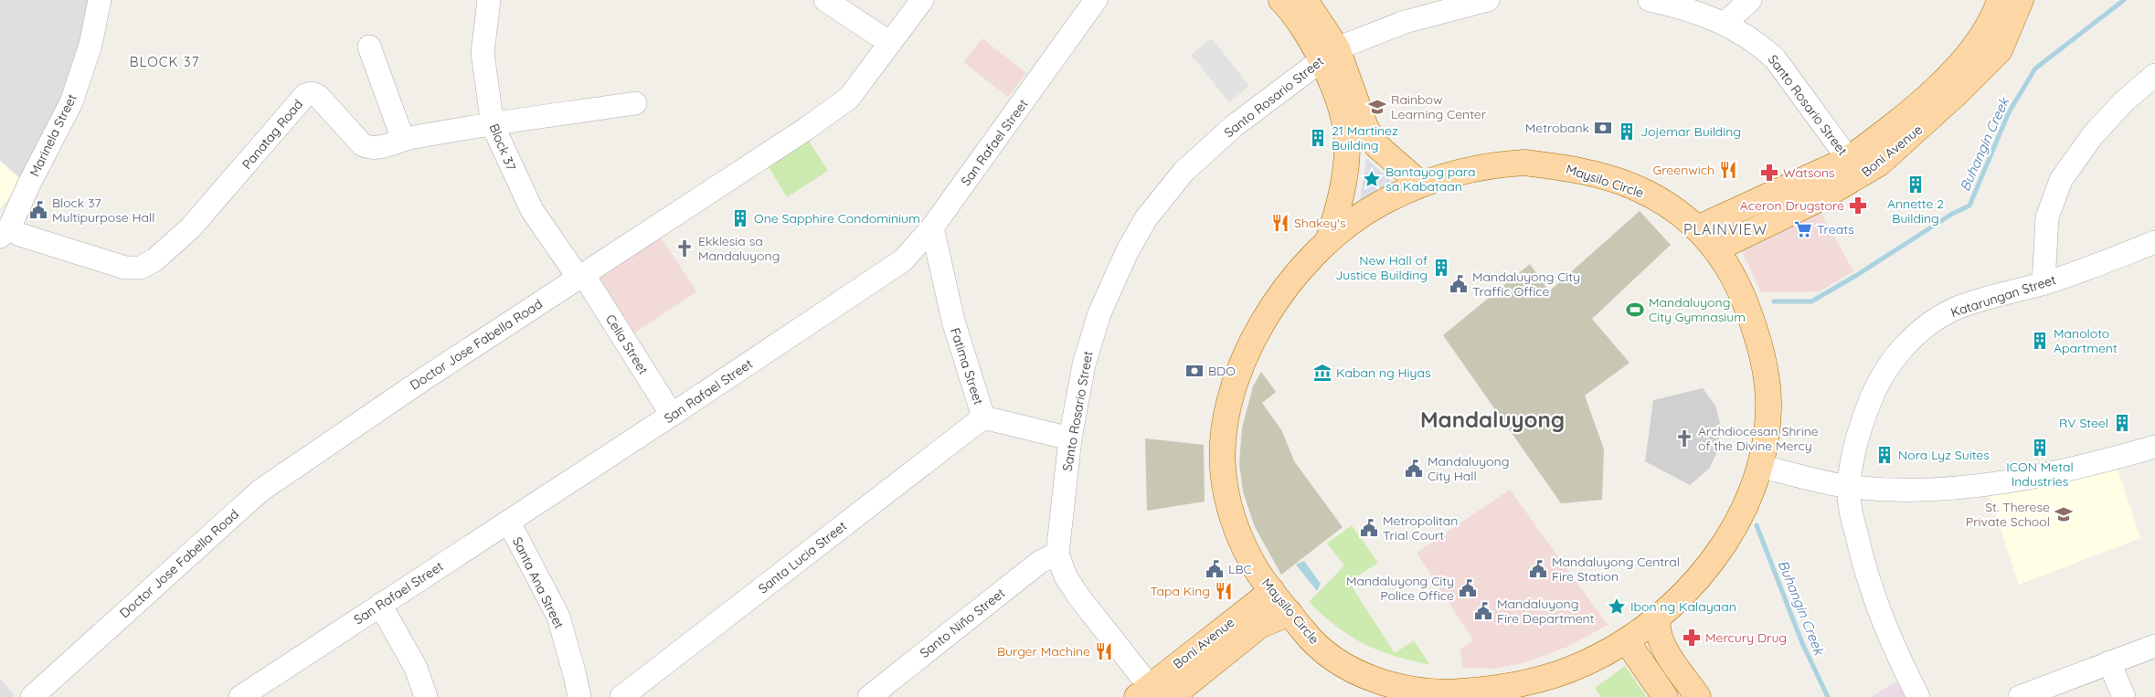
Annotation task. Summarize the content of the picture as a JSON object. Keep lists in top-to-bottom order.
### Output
{
  "streets": {
    "main road": ["Boni Avenue", "Maysilo Circle"],
    "street": [
      "Santo Rosario Street",
      "Panatag Road",
      "Marinela Street",
      "San Rafael Street",
      "Block 37",
      "Katarungan Street",
      "Doctor Jose Fabella Road",
      "Celia Street",
      "Fatima Street",
      "Santa Lucia Street",
      "Santa Ana Street",
      "Santo Niño Street"
    ]
  },
  "crossings": [
    ["Santo Rosario Street", "Boni Avenue"],
    ["Santo Rosario Street", "Fatima Street"],
    ["Santo Rosario Street", "Santo Niño Street"],
    ["Panatag Road", "Marinela Street"],
    ["Panatag Road", "Block 37"],
    ["San Rafael Street", "Celia Street"],
    ["San Rafael Street", "Fatima Street"],
    ["San Rafael Street", "Santa Ana Street"],
    ["Block 37", "Doctor Jose Fabella Road"],
    ["Block 37", "Celia Street"],
    ["Boni Avenue", "Maysilo Circle"],
    ["Doctor Jose Fabella Road", "Celia Street"],
    ["Fatima Street", "Santa Lucia Street"]
  ],
  "districts": ["BLOCK 37", "PLAINVIEW", "Mandaluyong"],
  "water": ["Buhangin Creek"],
  "places": {
    "school or university": ["Rainbow Learning Center", "St. Therese Private School"],
    "bank": ["Metrobank", "BDO"],
    "building": [
      "Jojemar Building",
      "21 Martinez Building",
      "Annette 2 Building",
      "One Sapphire Condominium",
      "New Hall of Justice Building",
      "Manoloto Apartment",
      "RV Steel",
      "ICON Metal Industries",
      "Nora Lyz Suites"
    ],
    "restaurant": [
      "Greenwich",
      "Shakey's",
      "Tapa King",
      "Burger Machine"
    ],
    "pharmacy": ["Watsons", "Aceron Drugstore", "Mercury Drug"],
    "place": ["Bantayog para sa Kabataan", "Ibon ng Kalayaan"],
    "public building": [
      "Block 37 Multipurpose Hall",
      "Mandaluyong City Traffic Office",
      "Mandaluyong City Hall",
      "Metropolitan Trial Court",
      "LBC",
      "Mandaluyong Central Fire Station",
      "Mandaluyong City Police Office",
      "Mandaluyong Fire Department"
    ],
    "supermarket": ["Treats"],
    "church": ["Ekklesia sa Mandaluyong", "Archdiocesan Shrine of the Divine Mercy"],
    "sports": ["Mandaluyong City Gymnasium"],
    "museum": ["Kaban ng Hiyas"]
  }
}
